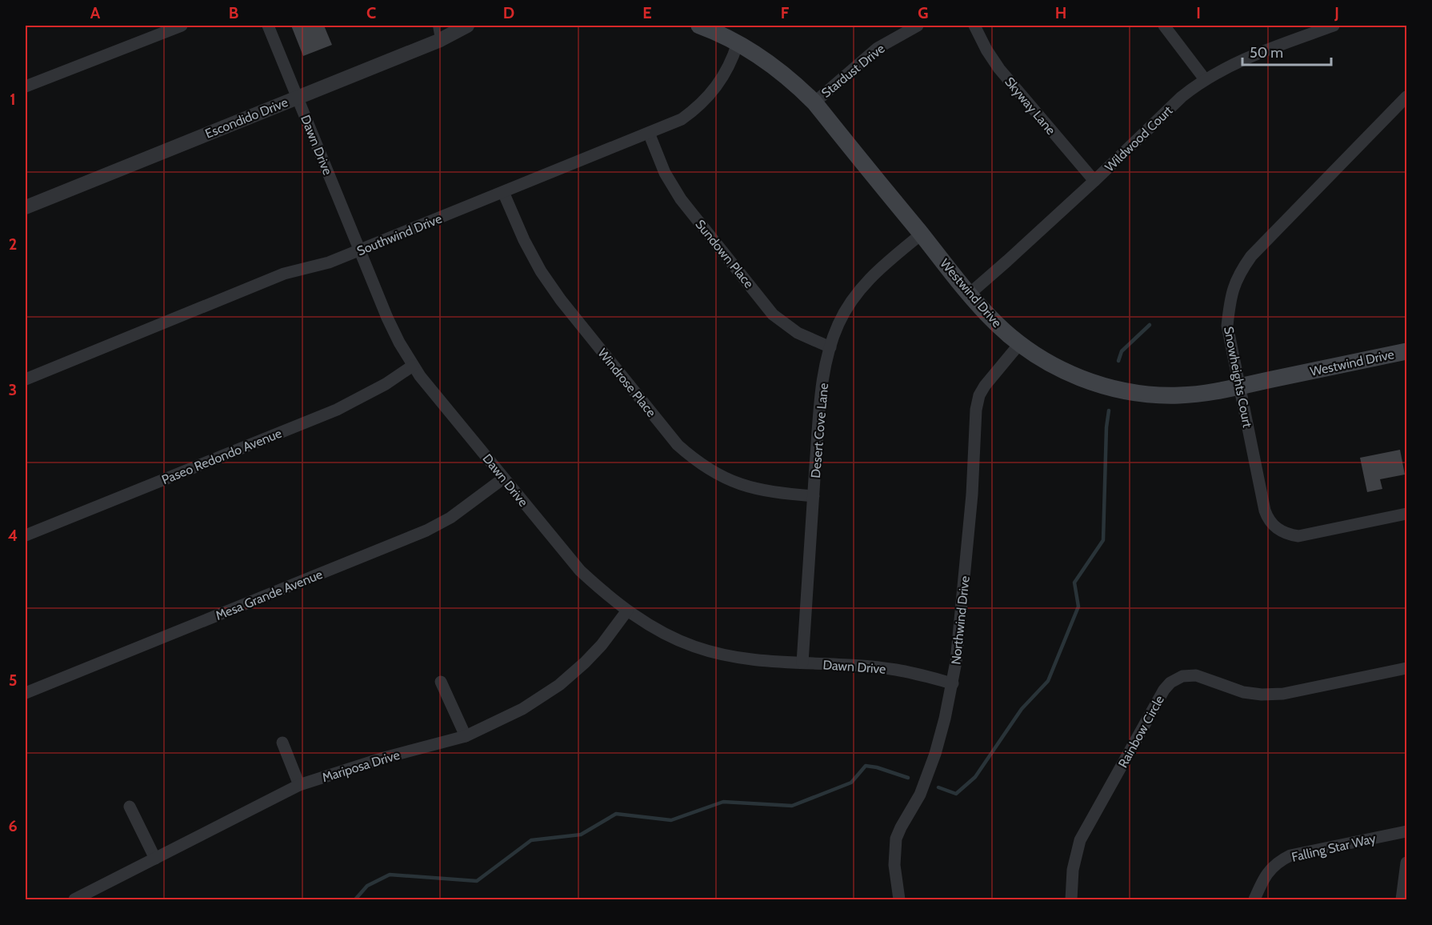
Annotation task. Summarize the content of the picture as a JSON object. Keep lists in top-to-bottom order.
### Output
{
  "streets": {
    "main road": ["Westwind Drive"],
    "street": [
      "Stardust Drive",
      "Skyway Lane",
      "Escondido Drive",
      "Wildwood Court",
      "Dawn Drive",
      "Southwind Drive",
      "Sundown Place",
      "Snowheights Court",
      "Windrose Place",
      "Desert Cove Lane",
      "Paseo Redondo Avenue",
      "Mesa Grande Avenue",
      "Northwind Drive",
      "Rainbow Circle",
      "Mariposa Drive",
      "Falling Star Way"
    ]
  },
  "crossings": [
    ["Stardust Drive", "Westwind Drive"],
    ["Skyway Lane", "Wildwood Court"],
    ["Escondido Drive", "Dawn Drive"],
    ["Wildwood Court", "Westwind Drive"],
    ["Dawn Drive", "Southwind Drive"],
    ["Dawn Drive", "Desert Cove Lane"],
    ["Dawn Drive", "Paseo Redondo Avenue"],
    ["Dawn Drive", "Mesa Grande Avenue"],
    ["Dawn Drive", "Northwind Drive"],
    ["Dawn Drive", "Mariposa Drive"],
    ["Southwind Drive", "Sundown Place"],
    ["Southwind Drive", "Westwind Drive"],
    ["Southwind Drive", "Windrose Place"],
    ["Sundown Place", "Desert Cove Lane"],
    ["Westwind Drive", "Snowheights Court"],
    ["Westwind Drive", "Desert Cove Lane"],
    ["Westwind Drive", "Northwind Drive"],
    ["Windrose Place", "Desert Cove Lane"]
  ],
  "scale_bar": "50 m",
  "grid": {
    "columns": [
      "A",
      "B",
      "C",
      "D",
      "E",
      "F",
      "G",
      "H",
      "I",
      "J"
    ],
    "rows": [
      "1",
      "2",
      "3",
      "4",
      "5",
      "6"
    ]
  }
}
